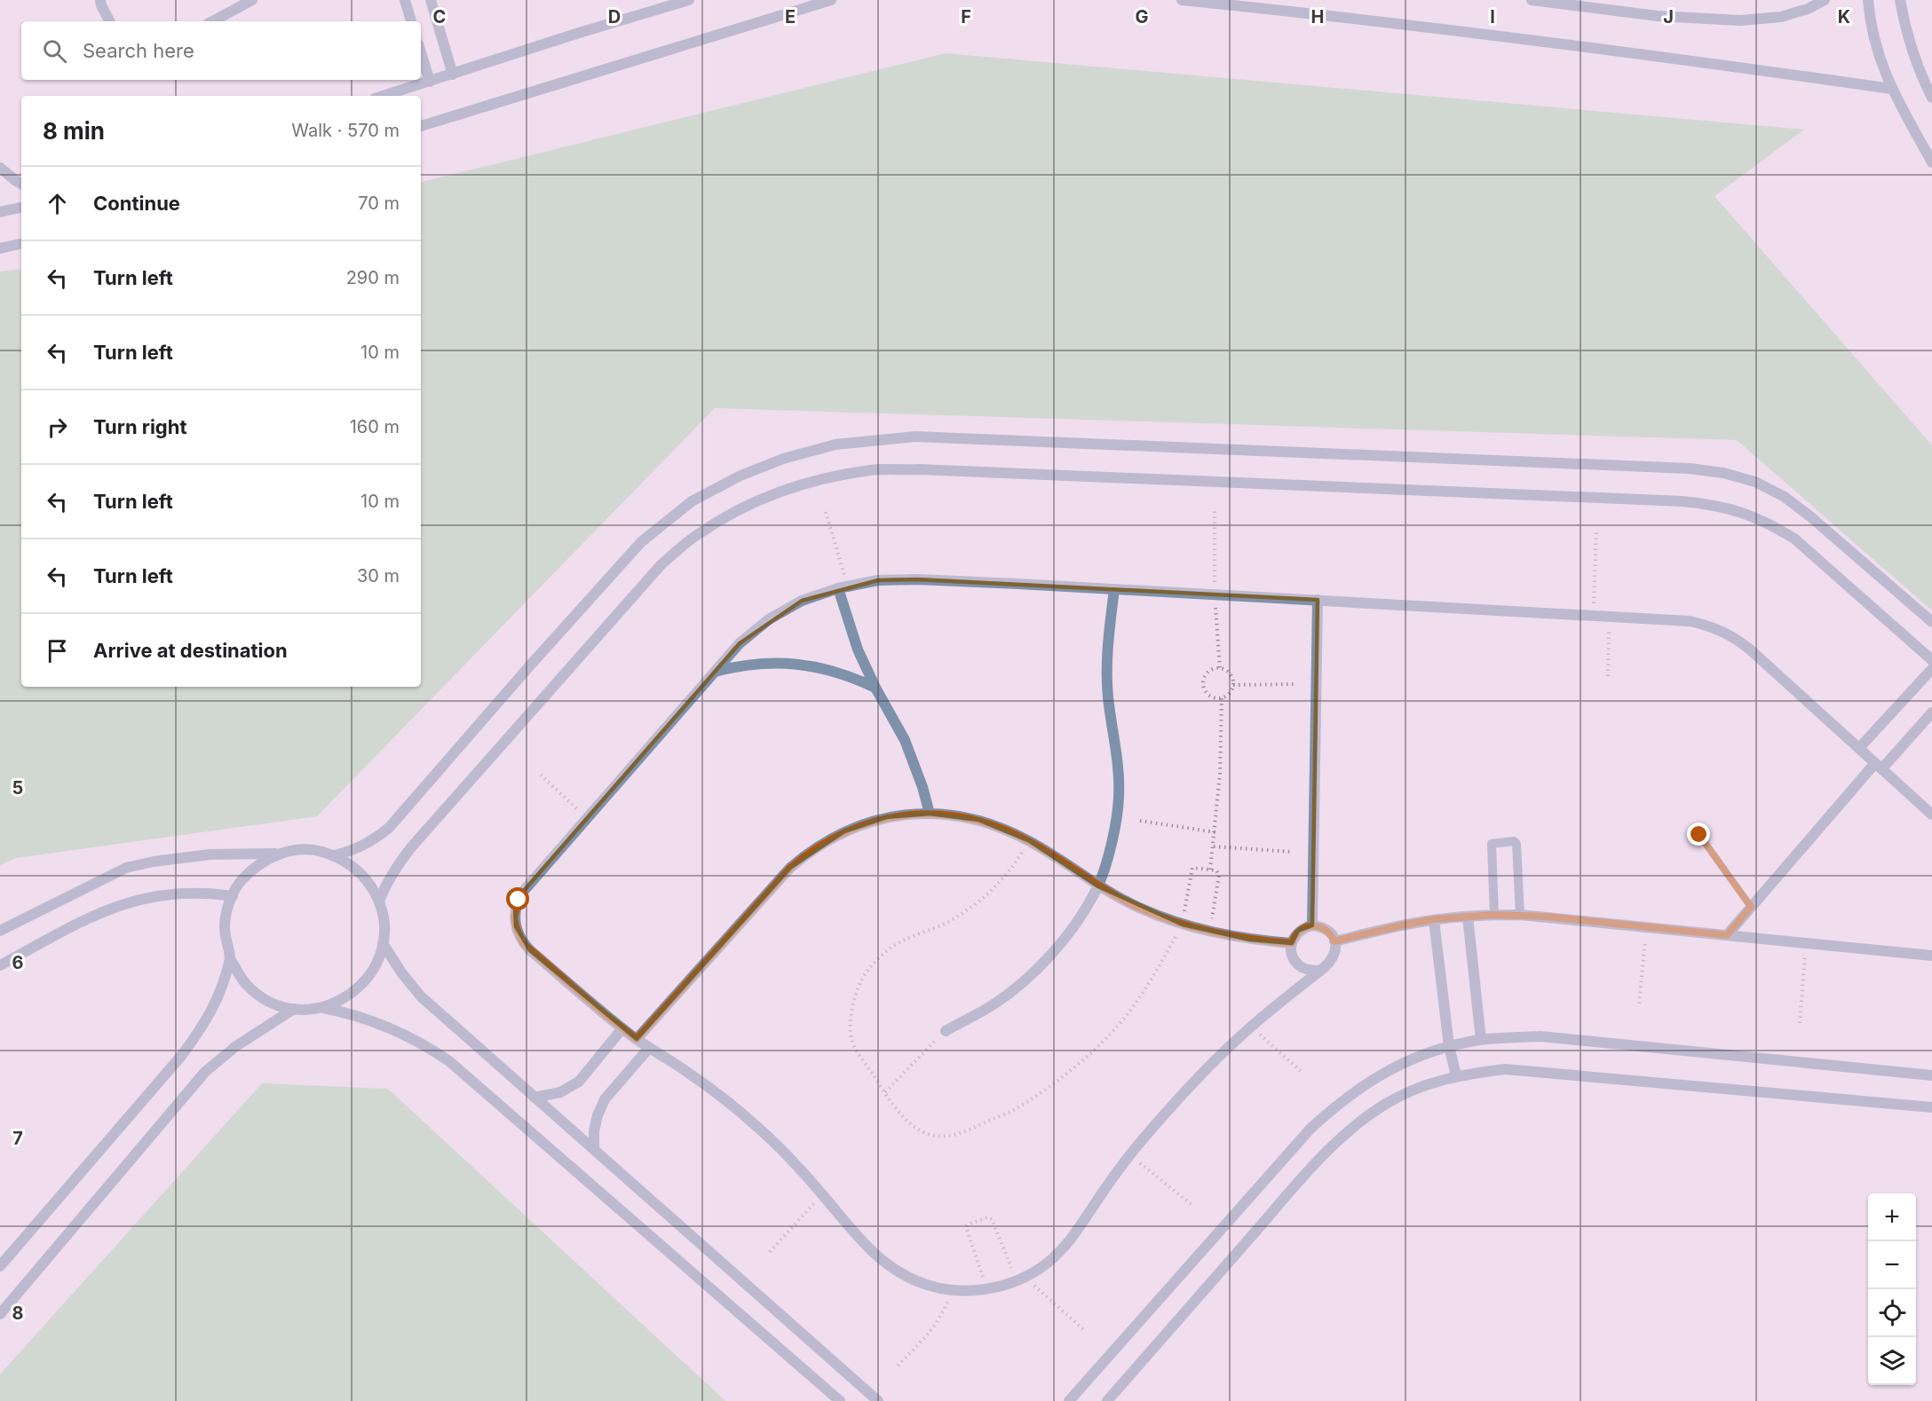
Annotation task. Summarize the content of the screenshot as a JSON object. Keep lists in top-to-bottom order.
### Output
{
  "page": {
    "search": "Search here",
    "heading": ["8 min", "Walk · 570 m"],
    "list": [
      ["Continue", "70 m"],
      ["Turn left", "290 m"],
      ["Turn left", "10 m"],
      ["Turn right", "160 m"],
      ["Turn left", "10 m"],
      ["Turn left", "30 m"],
      "Arrive at destination"
    ],
    "map_buttons": ["+", "−"]
  },
  "grid": {
    "columns": [
      "C",
      "D",
      "E",
      "F",
      "G",
      "H",
      "I",
      "J",
      "K"
    ],
    "rows": [
      "5",
      "6",
      "7",
      "8"
    ]
  }
}
